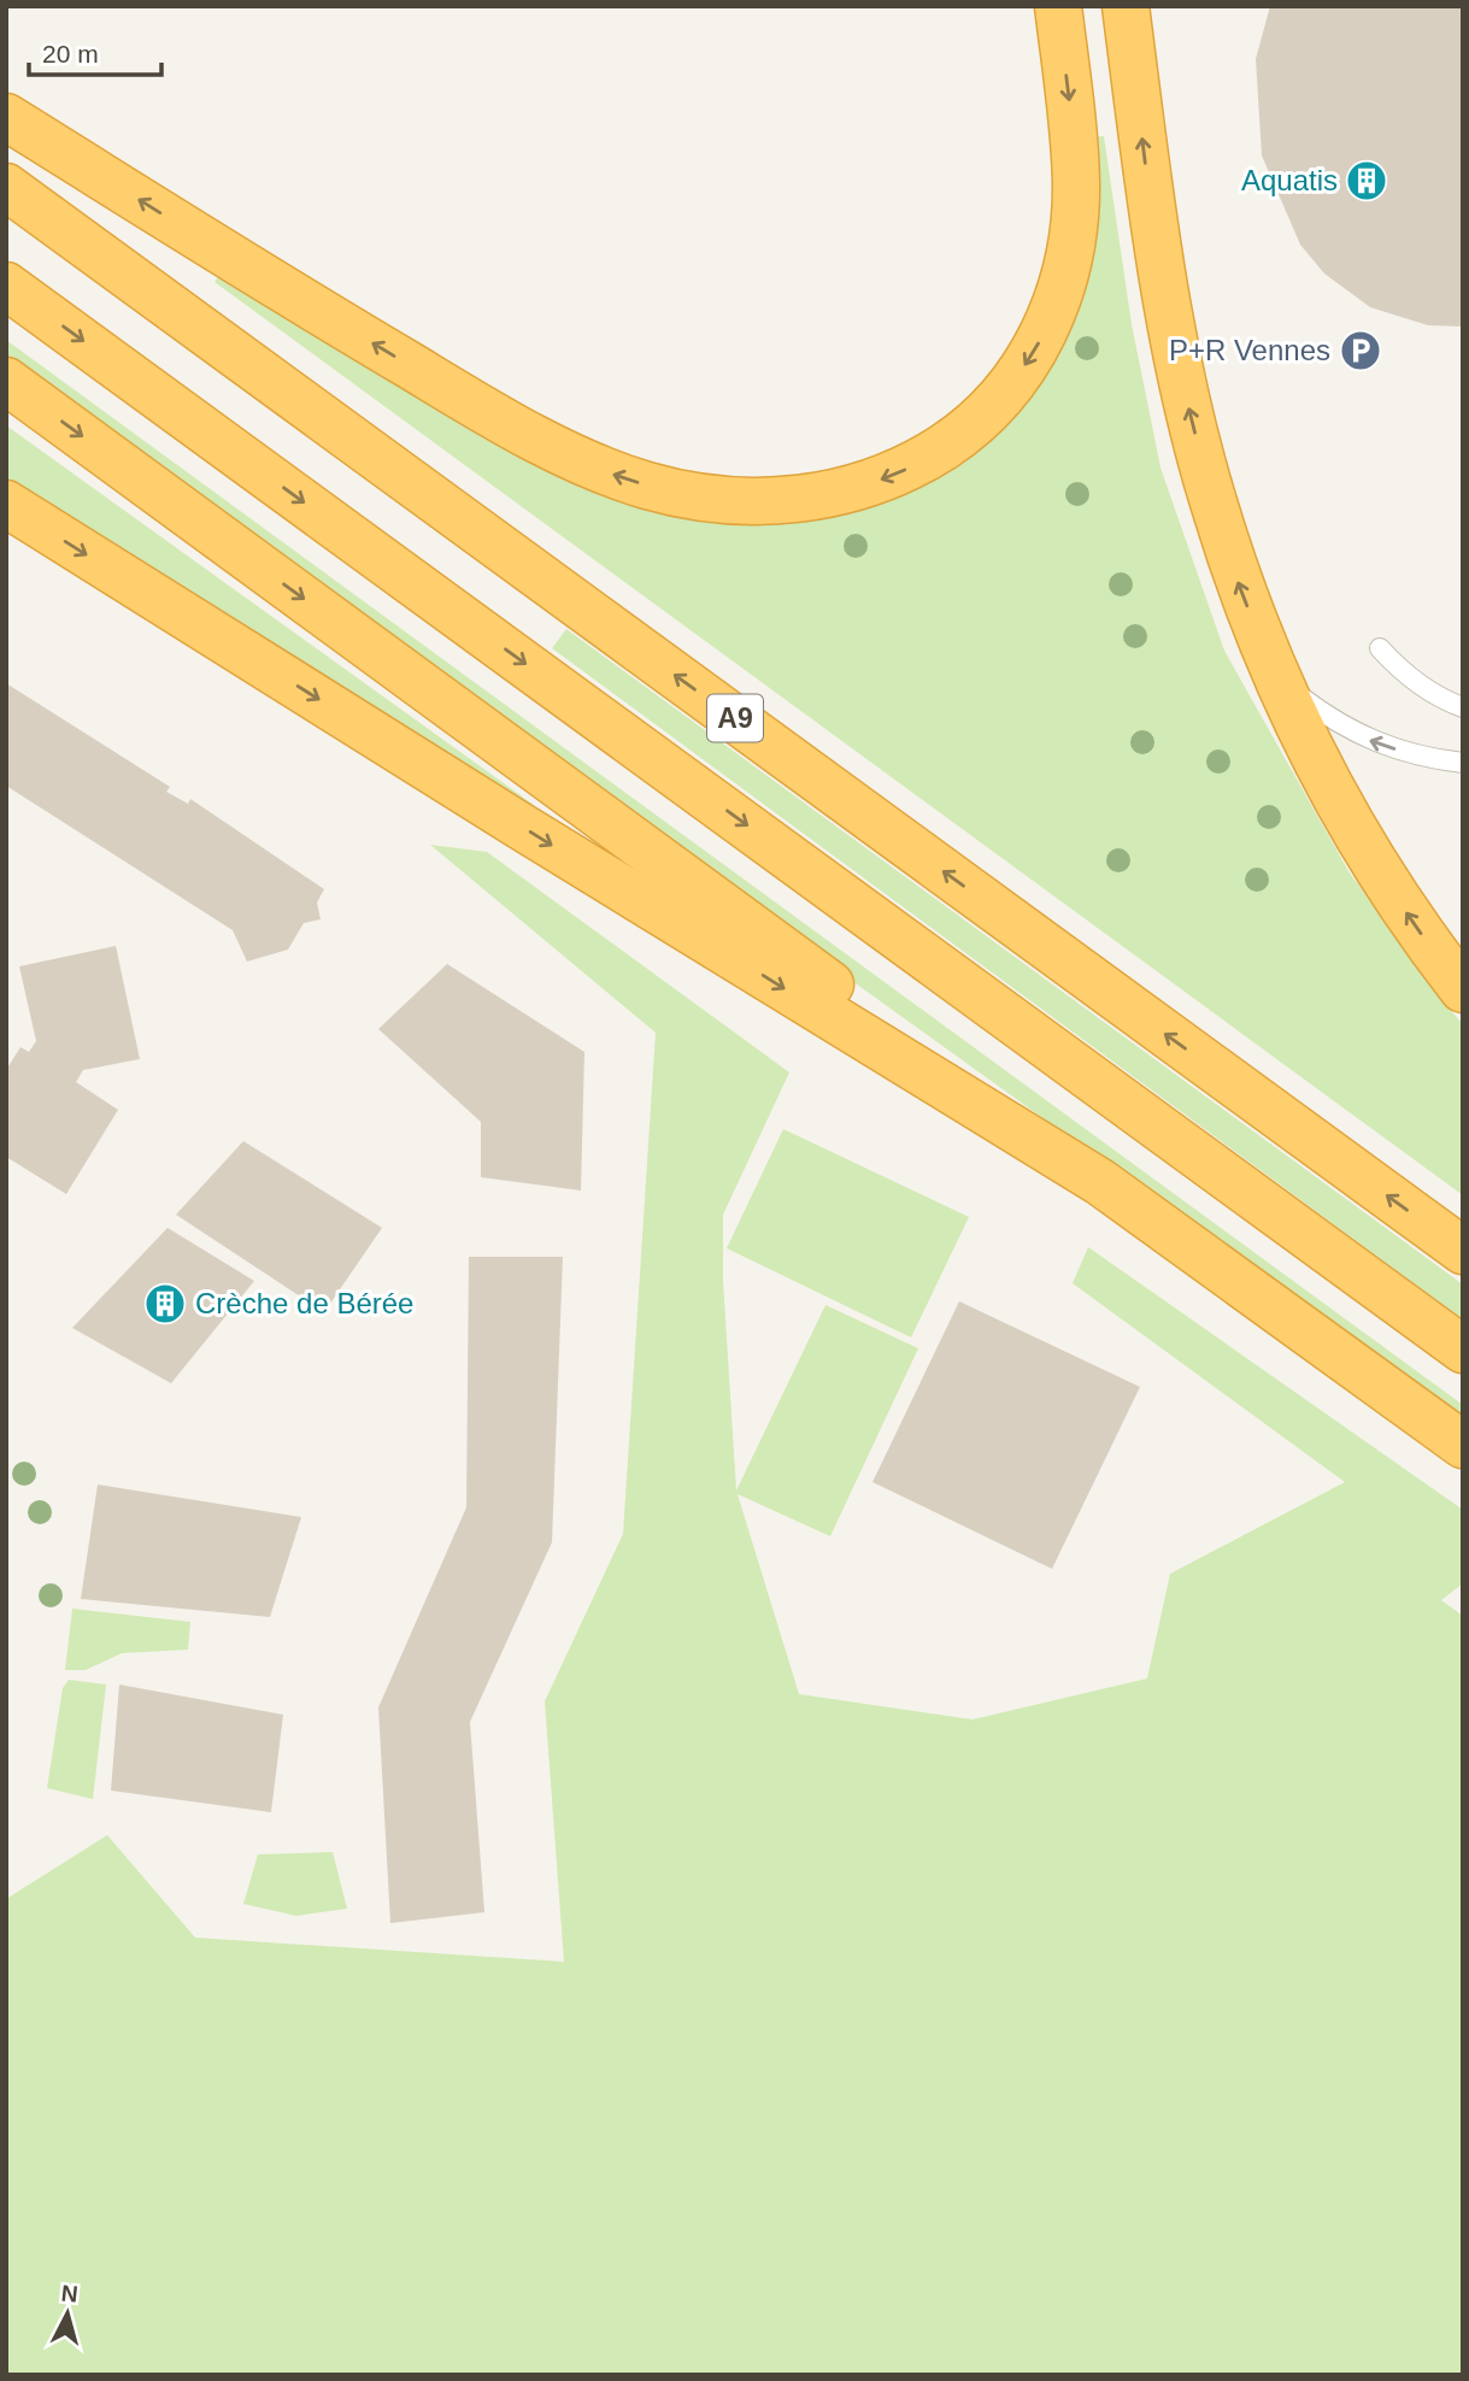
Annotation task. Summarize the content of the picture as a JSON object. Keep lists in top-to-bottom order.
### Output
{
  "streets": {
    "highway": ["A9"]
  },
  "places": {
    "building": ["Aquatis", "Crèche de Bérée"],
    "parking": ["P+R Vennes"]
  },
  "scale_bar": "20 m",
  "north": "top"
}
